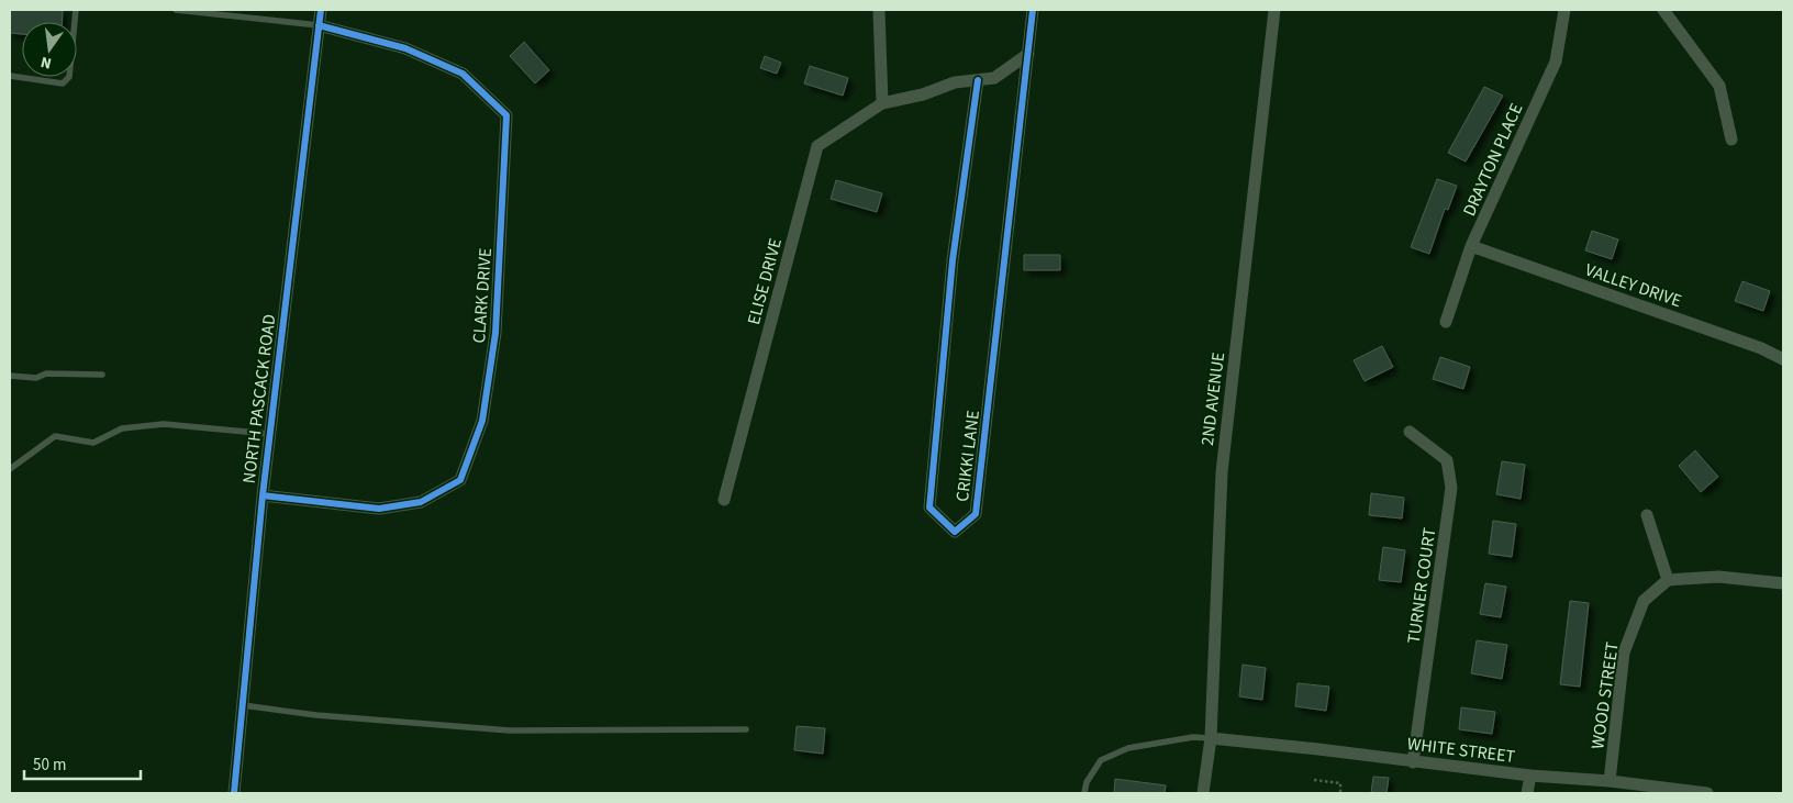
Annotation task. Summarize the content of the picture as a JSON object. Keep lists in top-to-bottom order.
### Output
{
  "streets": {
    "street": [
      "DRAYTON PLACE",
      "ELISE DRIVE",
      "VALLEY DRIVE",
      "CLARK DRIVE",
      "NORTH PASCACK ROAD",
      "2ND AVENUE",
      "CRIKKI LANE",
      "TURNER COURT",
      "WOOD STREET",
      "WHITE STREET"
    ]
  },
  "crossings": [
    ["DRAYTON PLACE", "VALLEY DRIVE"],
    ["ELISE DRIVE", "CRIKKI LANE"],
    ["CLARK DRIVE", "NORTH PASCACK ROAD"],
    ["2ND AVENUE", "WHITE STREET"],
    ["TURNER COURT", "WHITE STREET"],
    ["WOOD STREET", "WHITE STREET"]
  ],
  "scale_bar": "50 m",
  "north": "bottom"
}
